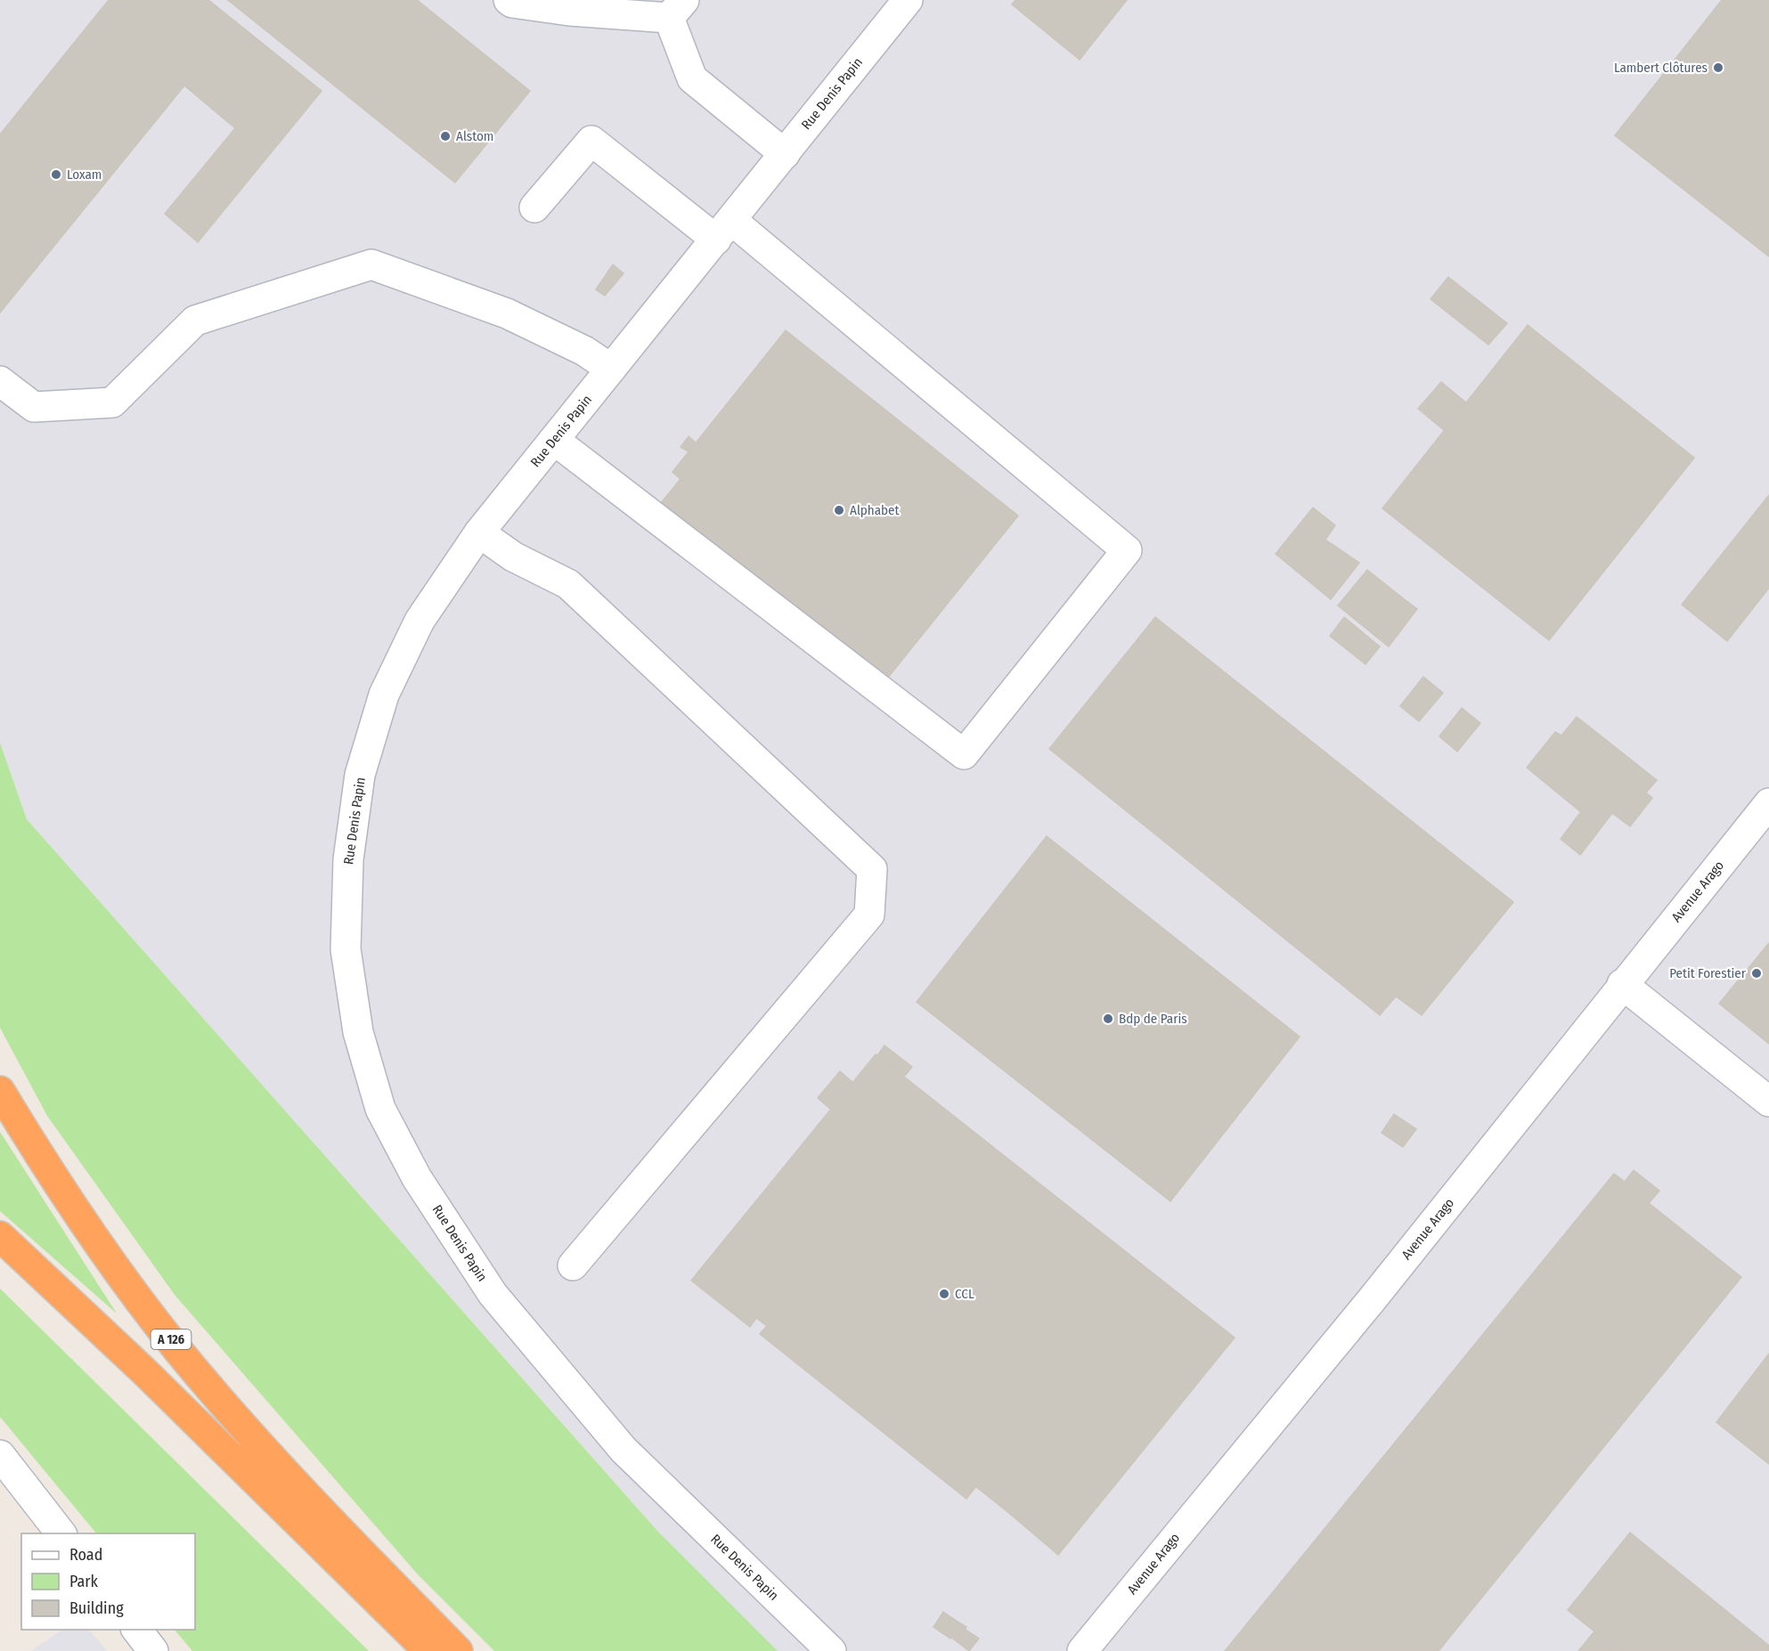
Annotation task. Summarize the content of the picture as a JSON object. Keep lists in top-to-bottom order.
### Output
{
  "streets": {
    "highway": ["A 126"],
    "street": ["Rue Denis Papin", "Avenue Arago"]
  },
  "places": [
    "Lambert Clôtures",
    "Alstom",
    "Loxam",
    "Alphabet",
    "Petit Forestier",
    "Bdp de Paris",
    "CCL"
  ],
  "legend": ["Road", "Park", "Building"]
}
